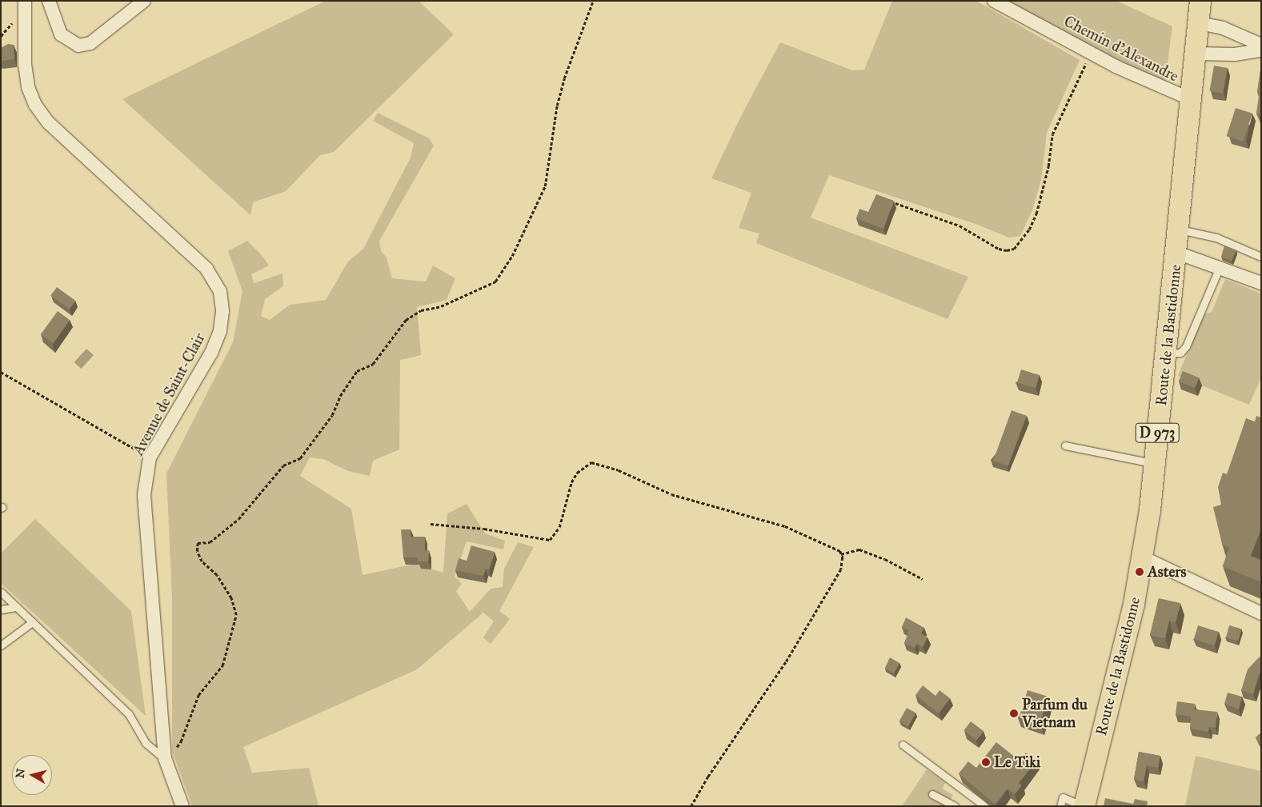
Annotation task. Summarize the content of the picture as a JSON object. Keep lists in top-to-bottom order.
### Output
{
  "streets": {
    "main road": ["Route de la Bastidonne", "D 973"],
    "street": ["Chemin d'Alexandre", "Avenue de Saint-Clair"]
  },
  "crossings": [
    ["Chemin d'Alexandre", "Route de la Bastidonne"]
  ],
  "places": ["Asters", "Parfum du Vietnam", "Le Tiki"],
  "north": "left"
}
